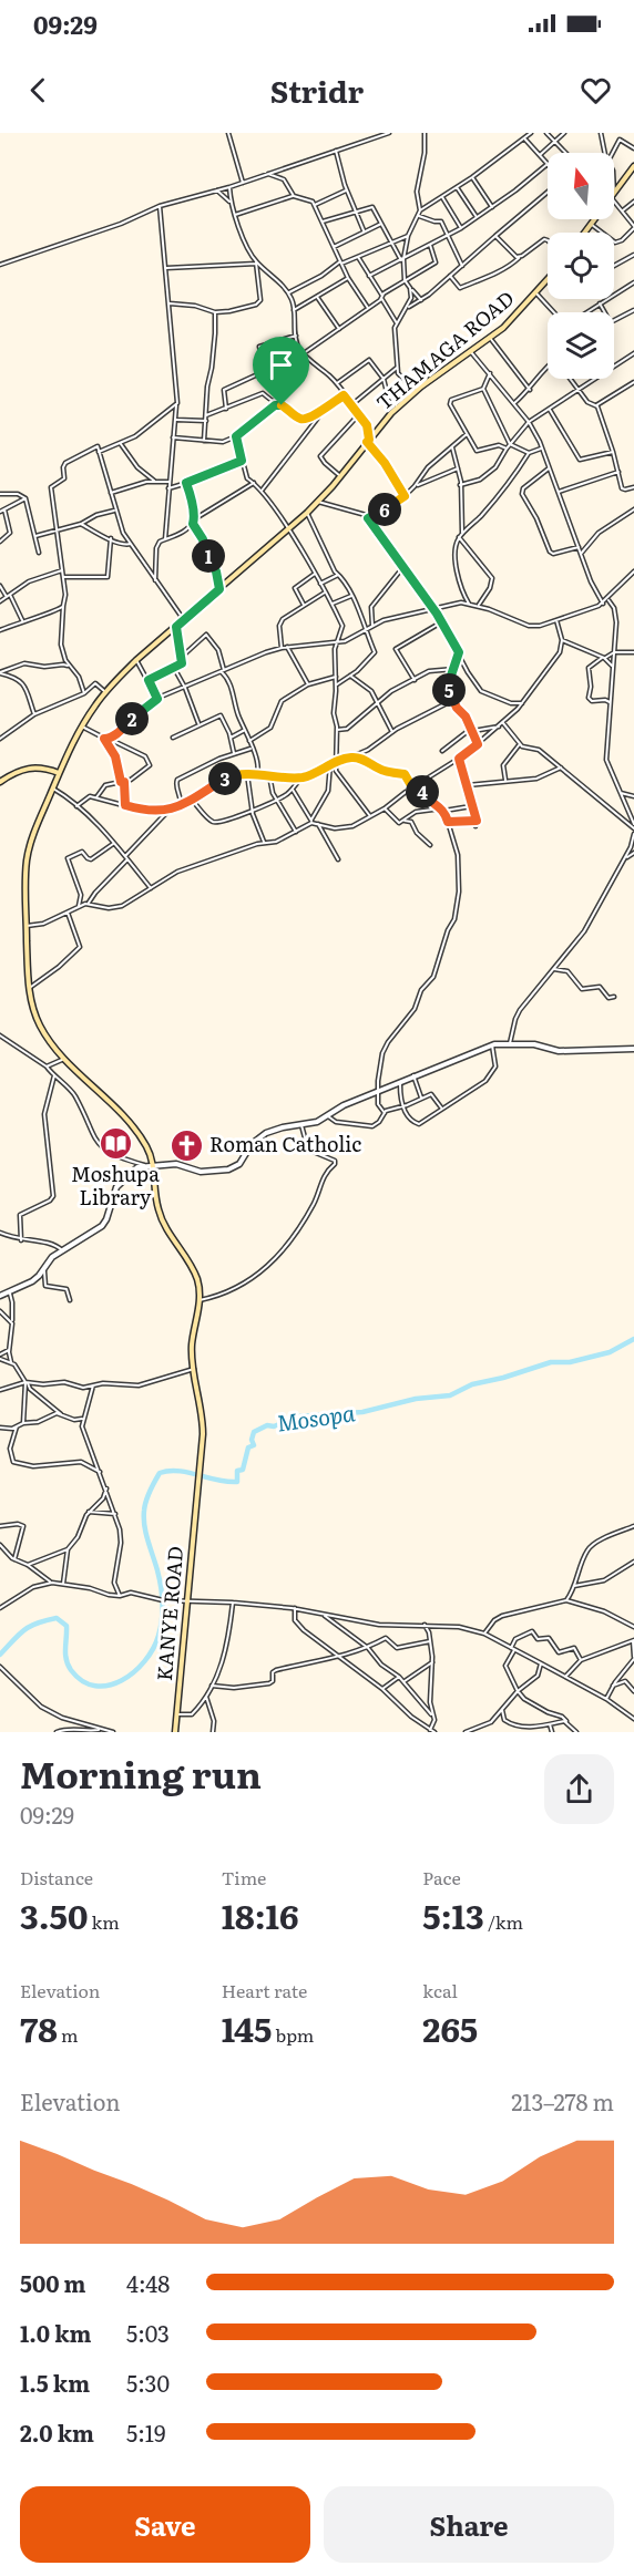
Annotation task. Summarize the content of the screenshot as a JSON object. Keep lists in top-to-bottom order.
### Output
{
  "streets": {
    "main road": ["THAMAGA ROAD", "KANYE ROAD"]
  },
  "water": ["Mosopa"],
  "places": {
    "library": ["Moshupa Library"],
    "church": ["Roman Catholic"]
  },
  "north": "top",
  "page": {
    "status": "09:29",
    "header": "Stridr",
    "pins": [
      "6",
      "1",
      "5",
      "2",
      "3",
      "4"
    ],
    "heading": ["Morning run", "09:29"],
    "stats": [
      ["Distance", "3.50 km"],
      ["Time", "18:16"],
      ["Pace", "5:13 /km"],
      ["Elevation", "78 m"],
      ["Heart rate", "145 bpm"],
      ["kcal", "265"]
    ],
    "chart": ["Elevation", "213–278 m"],
    "list": [
      {
        "name": "500 m",
        "note": "4:48"
      },
      {
        "name": "1.0 km",
        "note": "5:03"
      },
      {
        "name": "1.5 km",
        "note": "5:30"
      },
      {
        "name": "2.0 km",
        "note": "5:19"
      }
    ],
    "buttons": ["Save", "Share"]
  }
}
